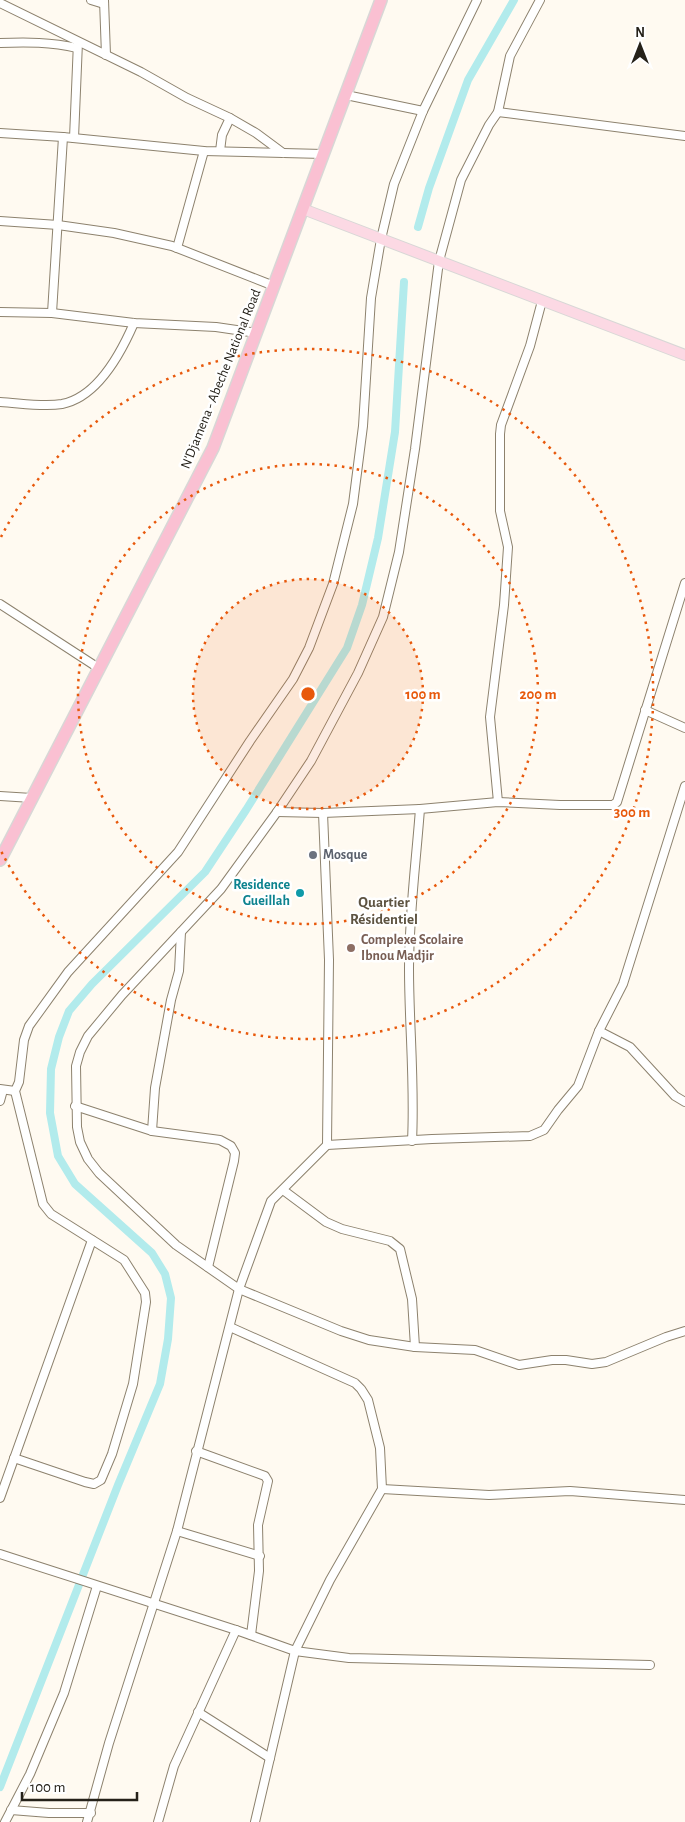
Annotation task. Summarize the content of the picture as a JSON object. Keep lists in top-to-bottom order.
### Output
{
  "streets": {
    "highway": ["N'Djamena - Abeche National Road"]
  },
  "districts": ["Quartier Résidentiel"],
  "places": ["Mosque", "Residence Gueillah", "Complexe Scolaire Ibnou Madjir"],
  "scale_bar": "100 m",
  "north": "top",
  "rings": ["100 m", "200 m", "300 m"]
}
